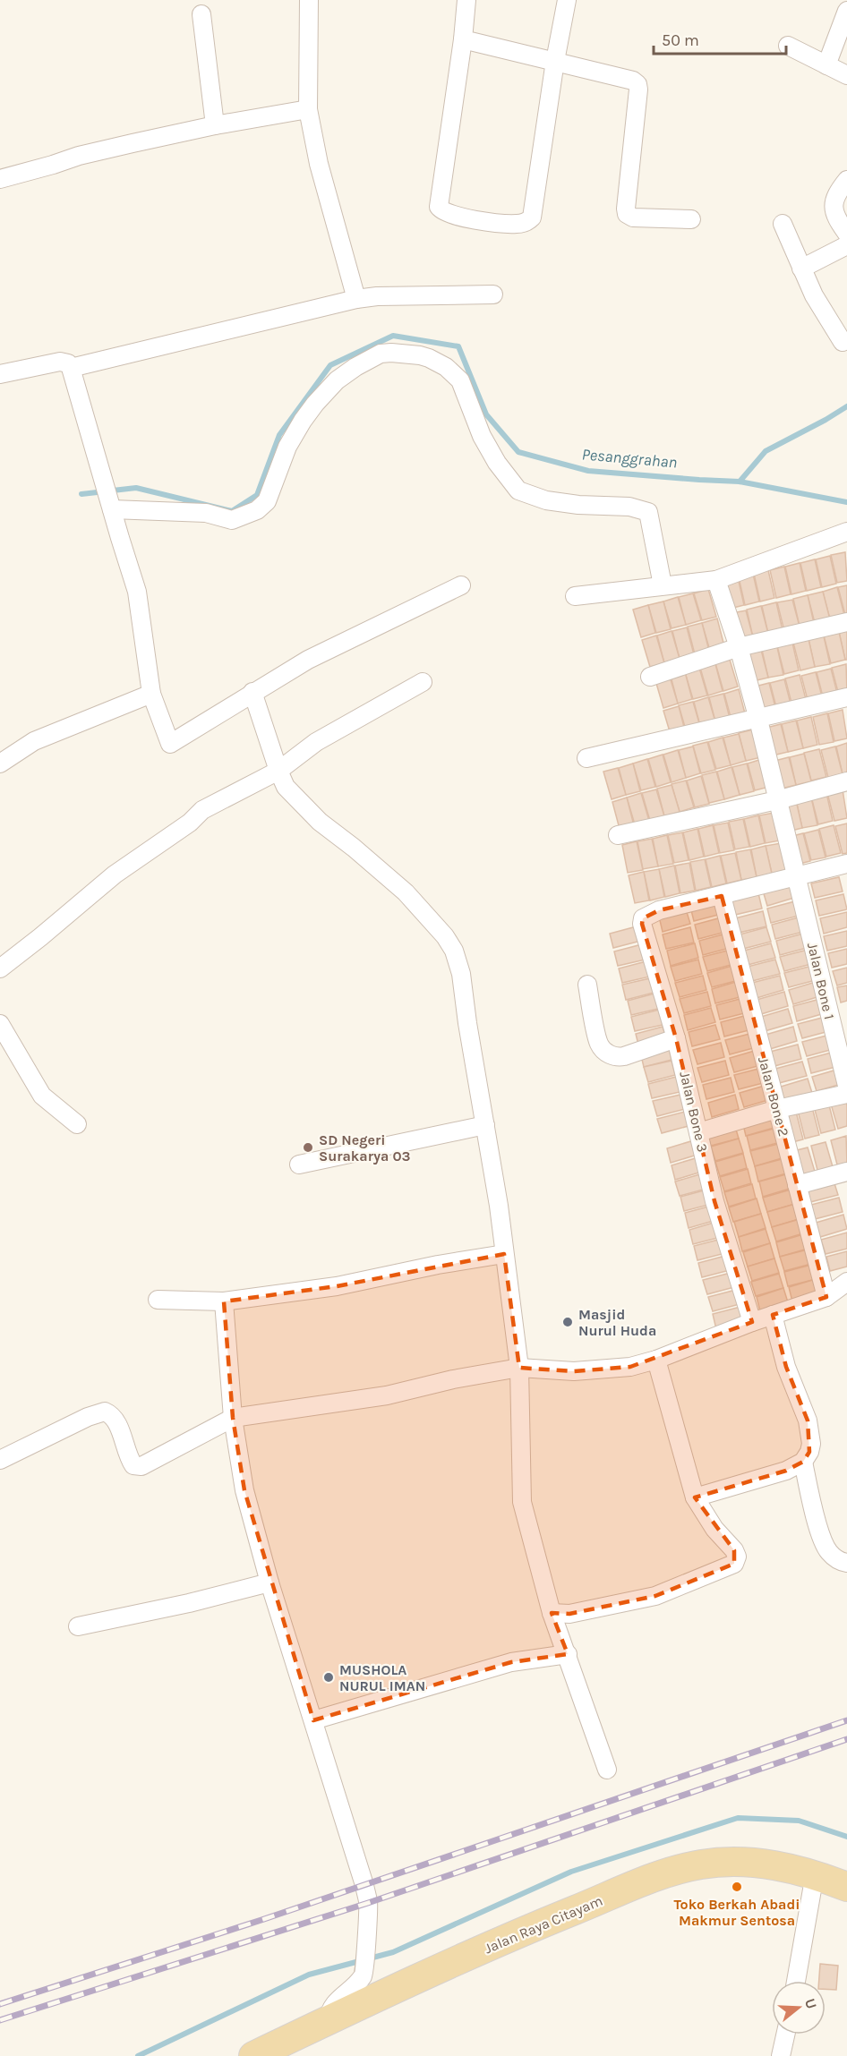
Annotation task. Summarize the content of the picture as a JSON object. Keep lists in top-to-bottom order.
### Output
{
  "streets": {
    "main road": ["Jalan Raya Citayam"],
    "street": ["Jalan Bone 1", "Jalan Bone 2", "Jalan Bone 3"]
  },
  "crossings": [
    ["Jalan Bone 2", "Jalan Bone 3"]
  ],
  "water": ["Pesanggrahan"],
  "places": [
    "SD Negeri Surakarya 03",
    "Masjid Nurul Huda",
    "MUSHOLA NURUL IMAN",
    "Toko Berkah Abadi Makmur Sentosa"
  ],
  "scale_bar": "50 m",
  "north": "right"
}
